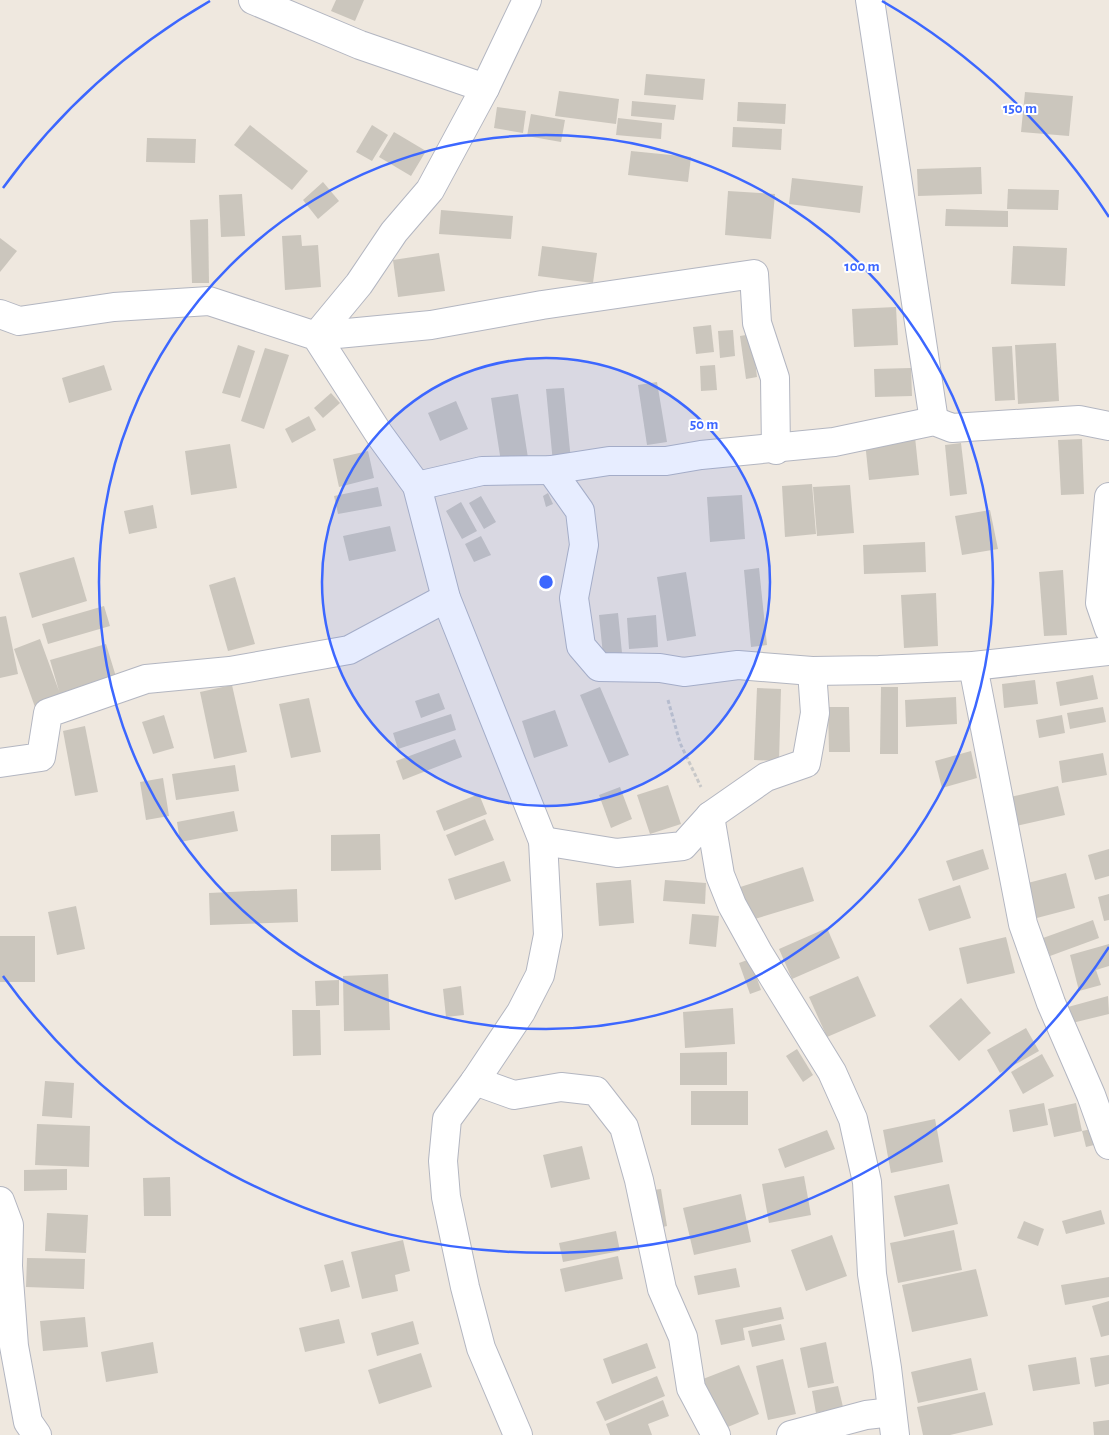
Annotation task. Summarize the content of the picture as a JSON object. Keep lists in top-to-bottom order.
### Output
{
  "rings": ["150 m", "100 m", "50 m"]
}
